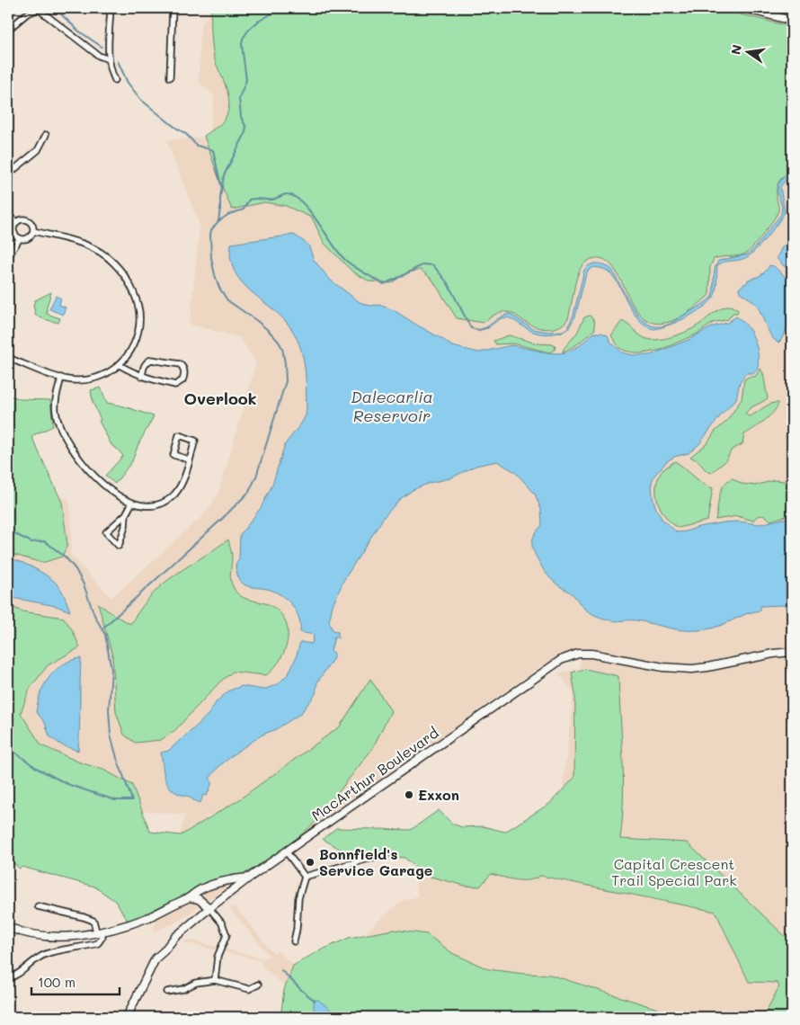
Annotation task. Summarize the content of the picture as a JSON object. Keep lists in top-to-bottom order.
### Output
{
  "streets": {
    "main road": ["MacArthur Boulevard"]
  },
  "districts": ["Overlook"],
  "water": ["Dalecarlia Reservoir"],
  "parks": ["Capital Crescent Trail Special Park"],
  "places": ["Exxon", "Bonnfield's Service Garage"],
  "scale_bar": "100 m",
  "north": "left"
}
